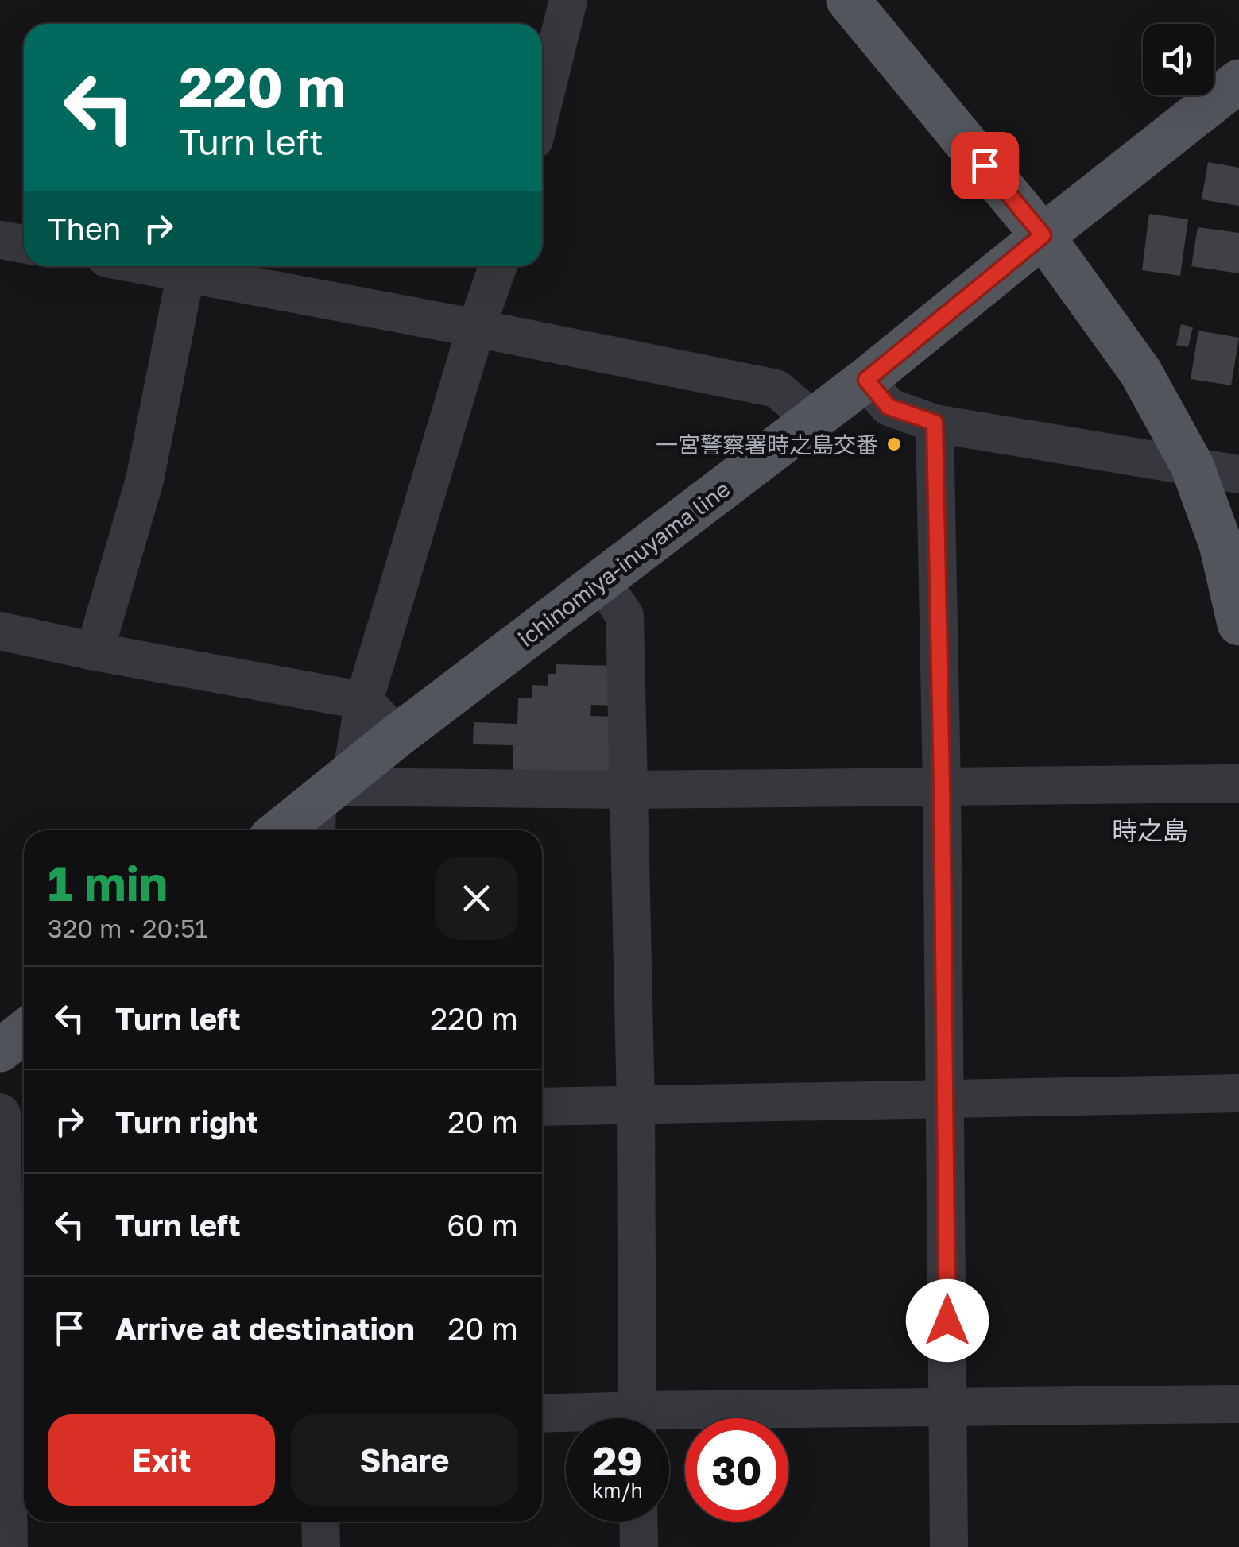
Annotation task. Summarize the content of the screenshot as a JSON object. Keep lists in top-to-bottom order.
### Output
{
  "streets": {
    "main road": ["ichinomiya-inuyama line"]
  },
  "districts": ["時之島"],
  "places": ["一宮警察署時之島交番"],
  "page": {
    "turn": ["220 m", "Turn left"],
    "then": "Then",
    "heading": ["1 min", "320 m · 20:51"],
    "list": [
      {
        "name": "Turn left",
        "value": "220 m"
      },
      {
        "name": "Turn right",
        "value": "20 m"
      },
      {
        "name": "Turn left",
        "value": "60 m"
      },
      {
        "name": "Arrive at destination",
        "value": "20 m"
      }
    ],
    "buttons": ["Exit", "Share"],
    "speed": "29 km/h",
    "limit": "30"
  }
}
